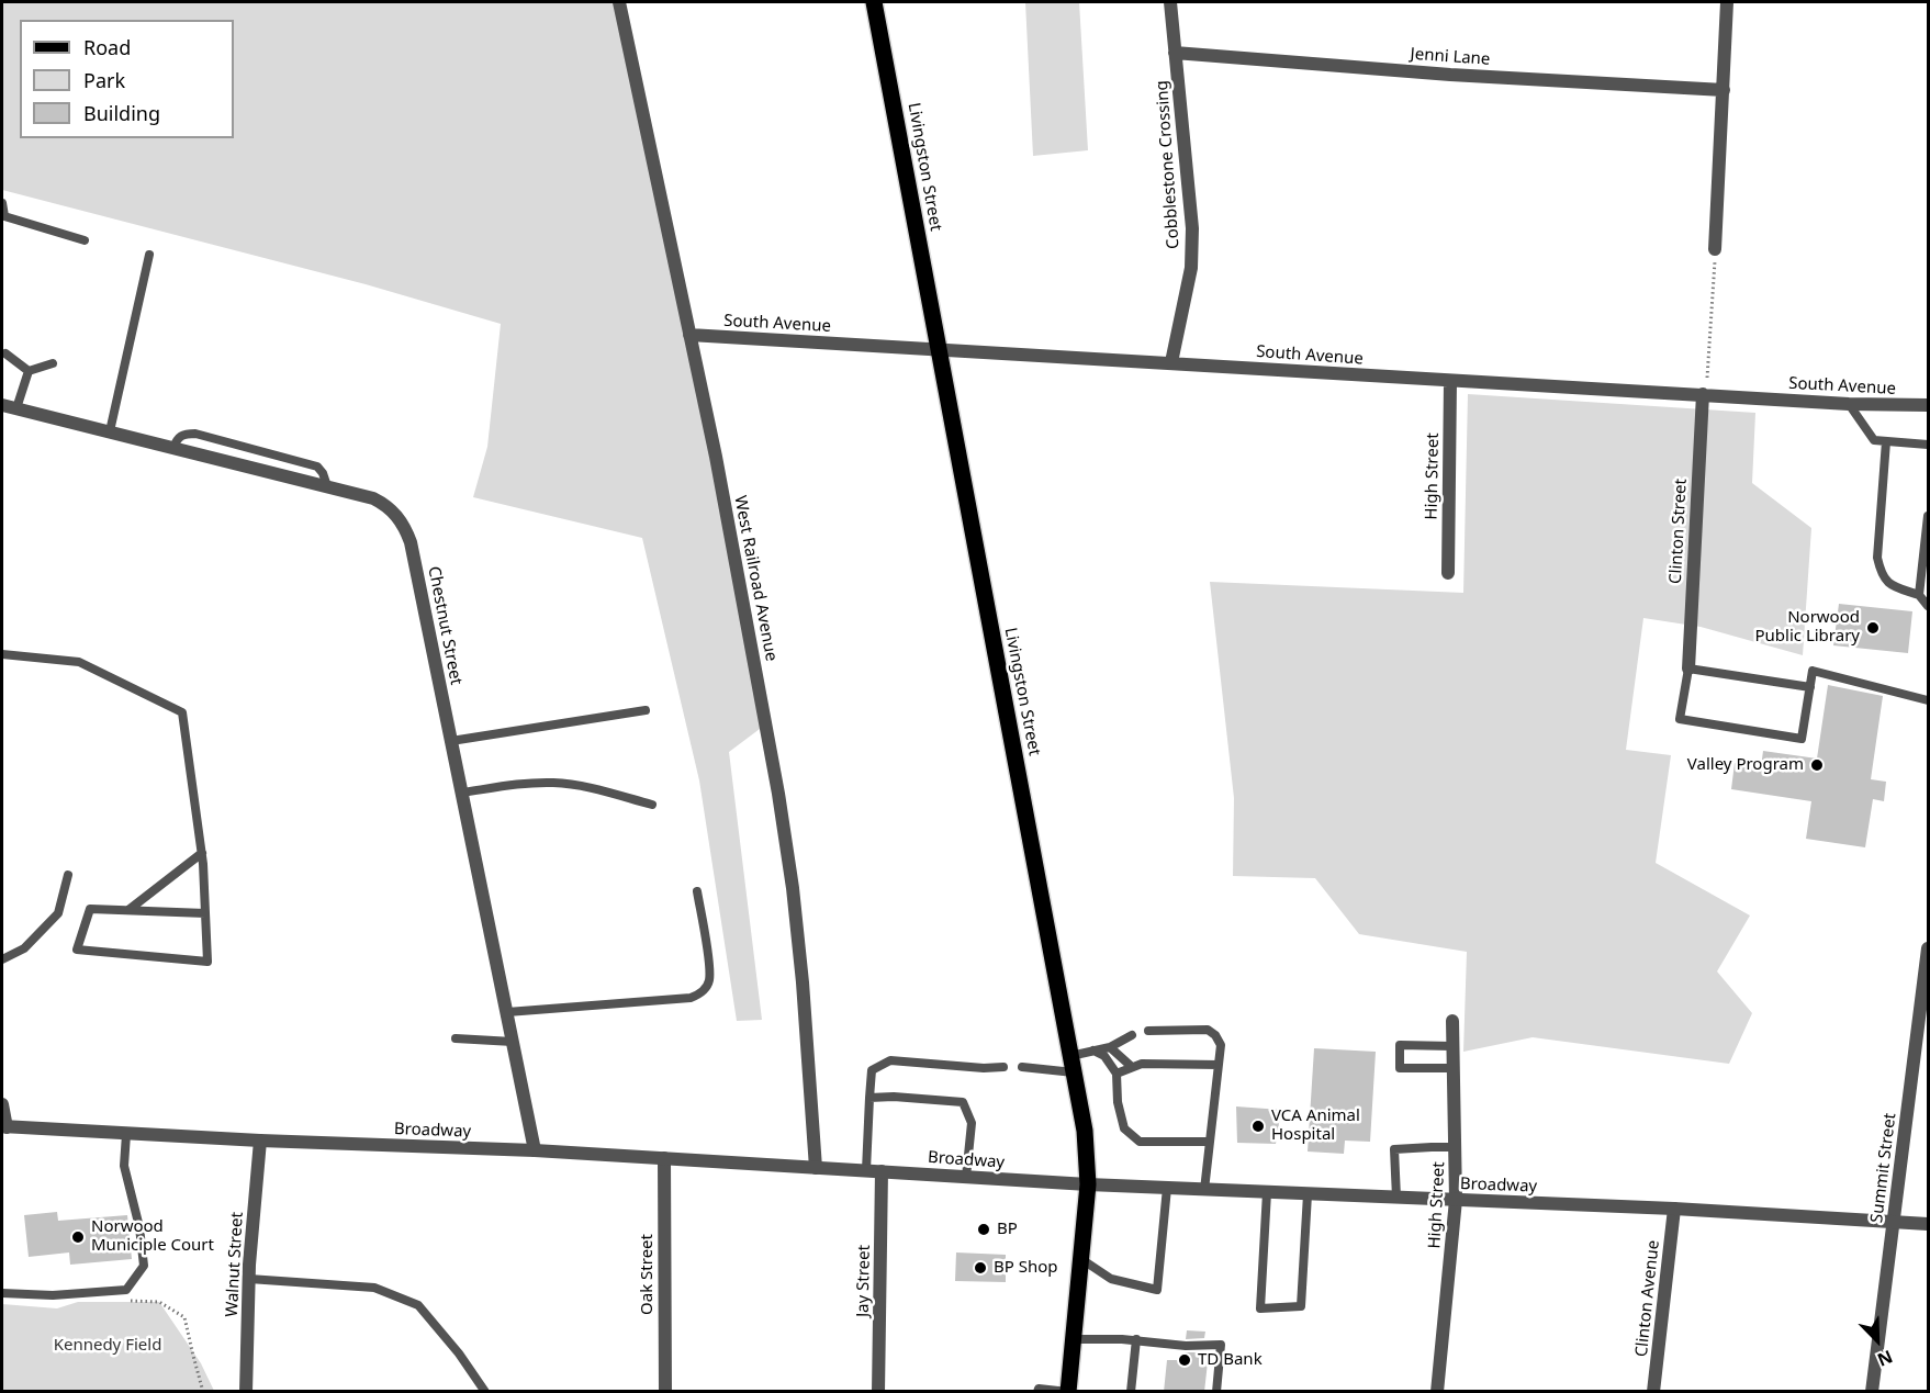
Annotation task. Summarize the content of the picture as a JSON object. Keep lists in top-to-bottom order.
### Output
{
  "streets": {
    "main road": ["Livingston Street"],
    "street": [
      "Jenni Lane",
      "Cobblestone Crossing",
      "South Avenue",
      "High Street",
      "Clinton Street",
      "West Railroad Avenue",
      "Chestnut Street",
      "Broadway",
      "Summit Street",
      "Walnut Street",
      "Oak Street",
      "Jay Street",
      "Clinton Avenue"
    ]
  },
  "crossings": [
    ["Jenni Lane", "Cobblestone Crossing"],
    ["Cobblestone Crossing", "South Avenue"],
    ["Livingston Street", "South Avenue"],
    ["Livingston Street", "Broadway"],
    ["South Avenue", "High Street"],
    ["South Avenue", "Clinton Street"],
    ["South Avenue", "West Railroad Avenue"],
    ["High Street", "Broadway"],
    ["West Railroad Avenue", "Broadway"],
    ["Chestnut Street", "Broadway"],
    ["Broadway", "Summit Street"],
    ["Broadway", "Walnut Street"],
    ["Broadway", "Oak Street"],
    ["Broadway", "Jay Street"],
    ["Broadway", "Clinton Avenue"]
  ],
  "parks": ["Kennedy Field"],
  "places": [
    "Norwood Public Library",
    "Valley Program",
    "VCA Animal Hospital",
    "BP",
    "Norwood Municiple Court",
    "BP Shop",
    "TD Bank"
  ],
  "legend": ["Road", "Park", "Building"],
  "north": "bottom right"
}
